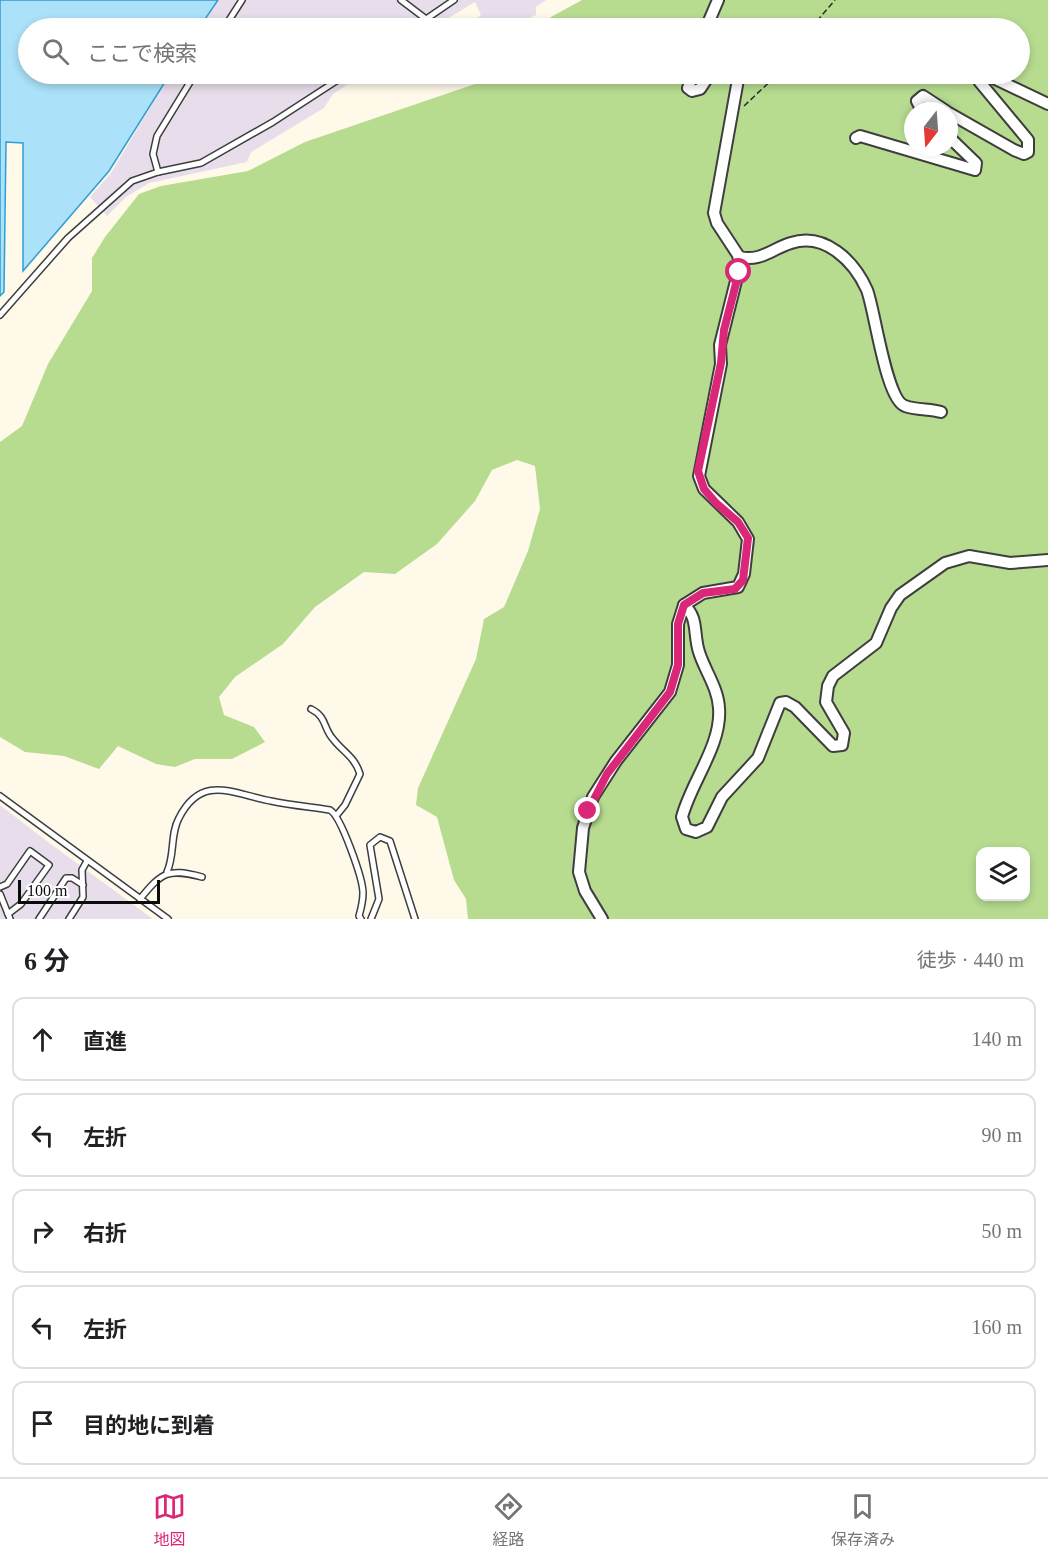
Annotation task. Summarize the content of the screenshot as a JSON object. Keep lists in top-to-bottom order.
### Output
{
  "scale_bar": "100 m",
  "north": "bottom",
  "page": {
    "search": "ここで検索",
    "scale": "100 m",
    "heading": ["6 分", "徒歩 · 440 m"],
    "list": [
      ["直進", "140 m"],
      ["左折", "90 m"],
      ["右折", "50 m"],
      ["左折", "160 m"],
      "目的地に到着"
    ],
    "nav": ["地図", "経路", "保存済み"]
  }
}
